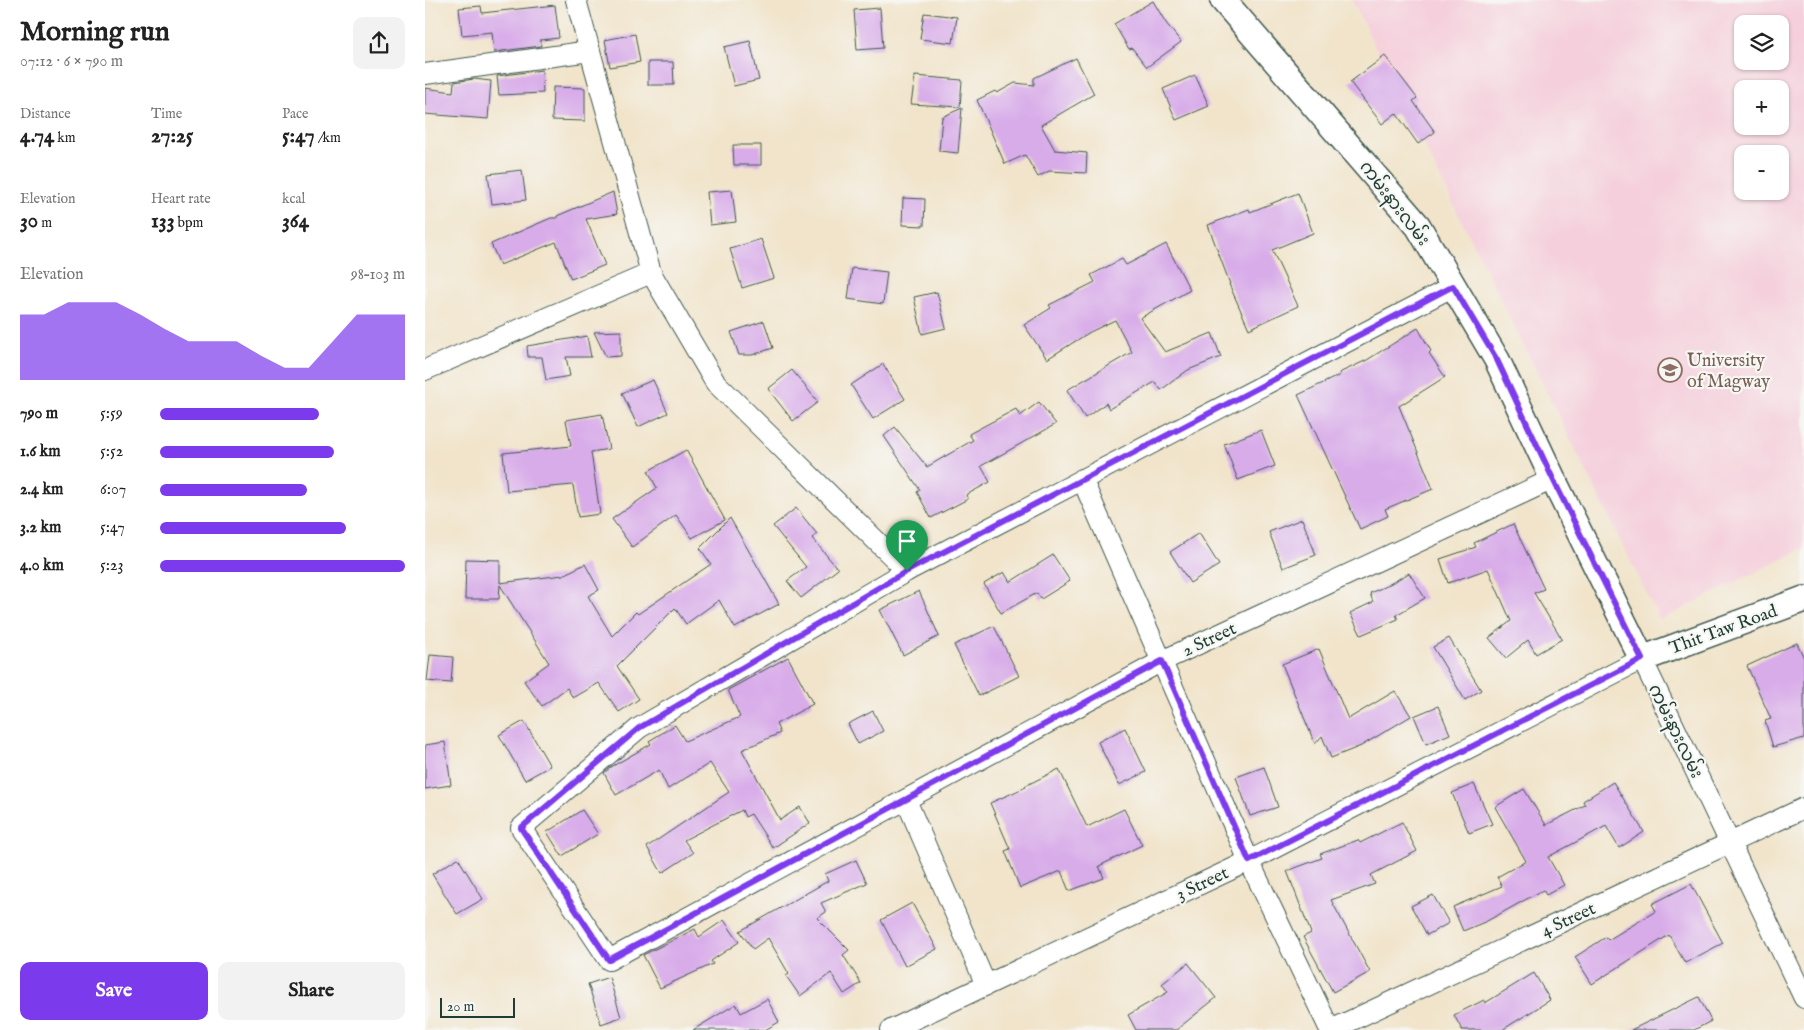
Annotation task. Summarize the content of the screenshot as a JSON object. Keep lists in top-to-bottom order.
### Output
{
  "streets": {
    "street": [
      "ကမ်းနားလမ်း",
      "Thit Taw Road",
      "2 Street",
      "3 Street",
      "4 Street"
    ]
  },
  "crossings": [
    ["ကမ်းနားလမ်း", "Thit Taw Road"],
    ["ကမ်းနားလမ်း", "2 Street"],
    ["ကမ်းနားလမ်း", "3 Street"],
    ["ကမ်းနားလမ်း", "4 Street"],
    ["Thit Taw Road", "3 Street"]
  ],
  "places": {
    "school or university": ["University of Magway"]
  },
  "scale_bar": "20 m",
  "page": {
    "heading": ["Morning run", "07:12 · 6 × 790 m"],
    "map_buttons": ["+", "−"],
    "stats": [
      ["Distance", "4.74 km"],
      ["Time", "27:25"],
      ["Pace", "5:47 /km"],
      ["Elevation", "30 m"],
      ["Heart rate", "133 bpm"],
      ["kcal", "364"]
    ],
    "chart": ["Elevation", "98–103 m"],
    "list": [
      {
        "name": "790 m",
        "note": "5:59"
      },
      {
        "name": "1.6 km",
        "note": "5:52"
      },
      {
        "name": "2.4 km",
        "note": "6:07"
      },
      {
        "name": "3.2 km",
        "note": "5:47"
      },
      {
        "name": "4.0 km",
        "note": "5:23"
      }
    ],
    "buttons": ["Save", "Share"],
    "scale": "20 m"
  }
}
